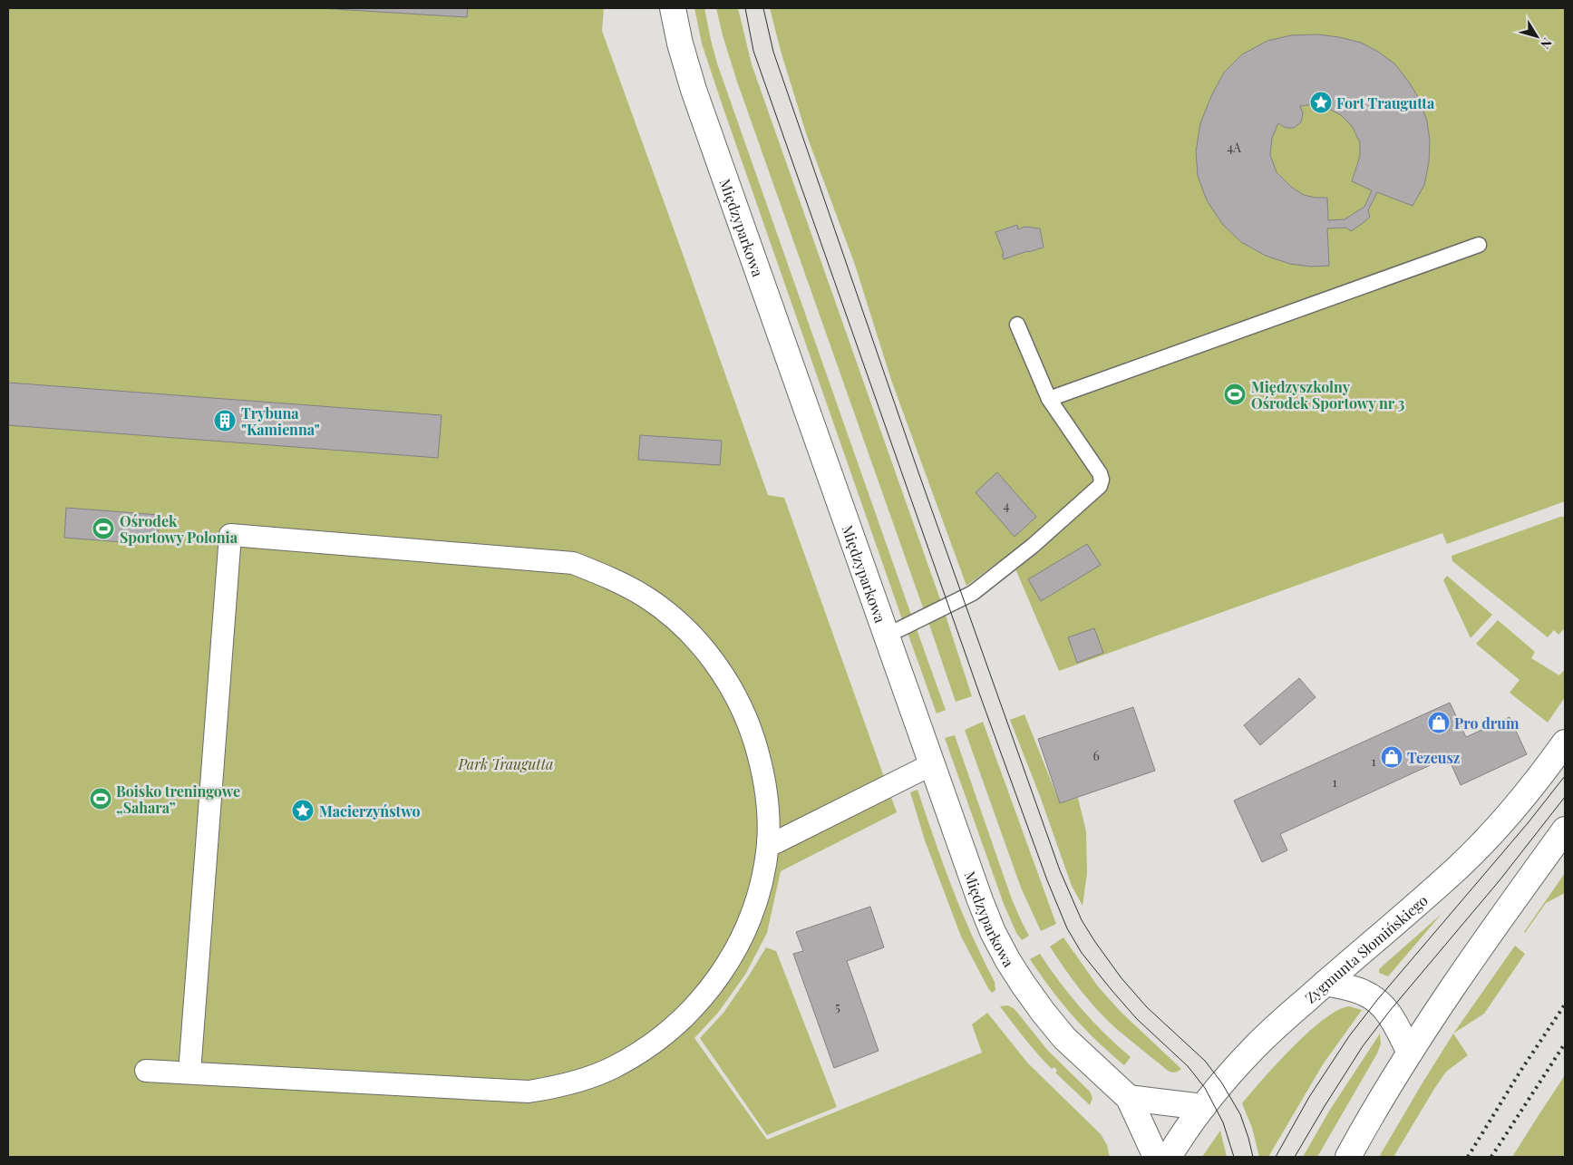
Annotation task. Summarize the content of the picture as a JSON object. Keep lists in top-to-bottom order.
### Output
{
  "streets": {
    "street": ["Międzyparkowa", "Zygmunta Słomińskiego"]
  },
  "parks": ["Park Traugutta"],
  "places": {
    "place": ["Fort Traugutta", "Macierzyństwo"],
    "sports": ["Międzyszkolny Ośrodek Sportowy nr 3", "Ośrodek Sportowy Polonia", "Boisko treningowe „Sahara”"],
    "building": ["Trybuna \"Kamienna\""],
    "shop": ["Pro drum", "Tezeusz"]
  },
  "house_numbers": [
    "4A",
    "4",
    "6",
    "1",
    "1",
    "5"
  ],
  "north": "bottom right"
}
